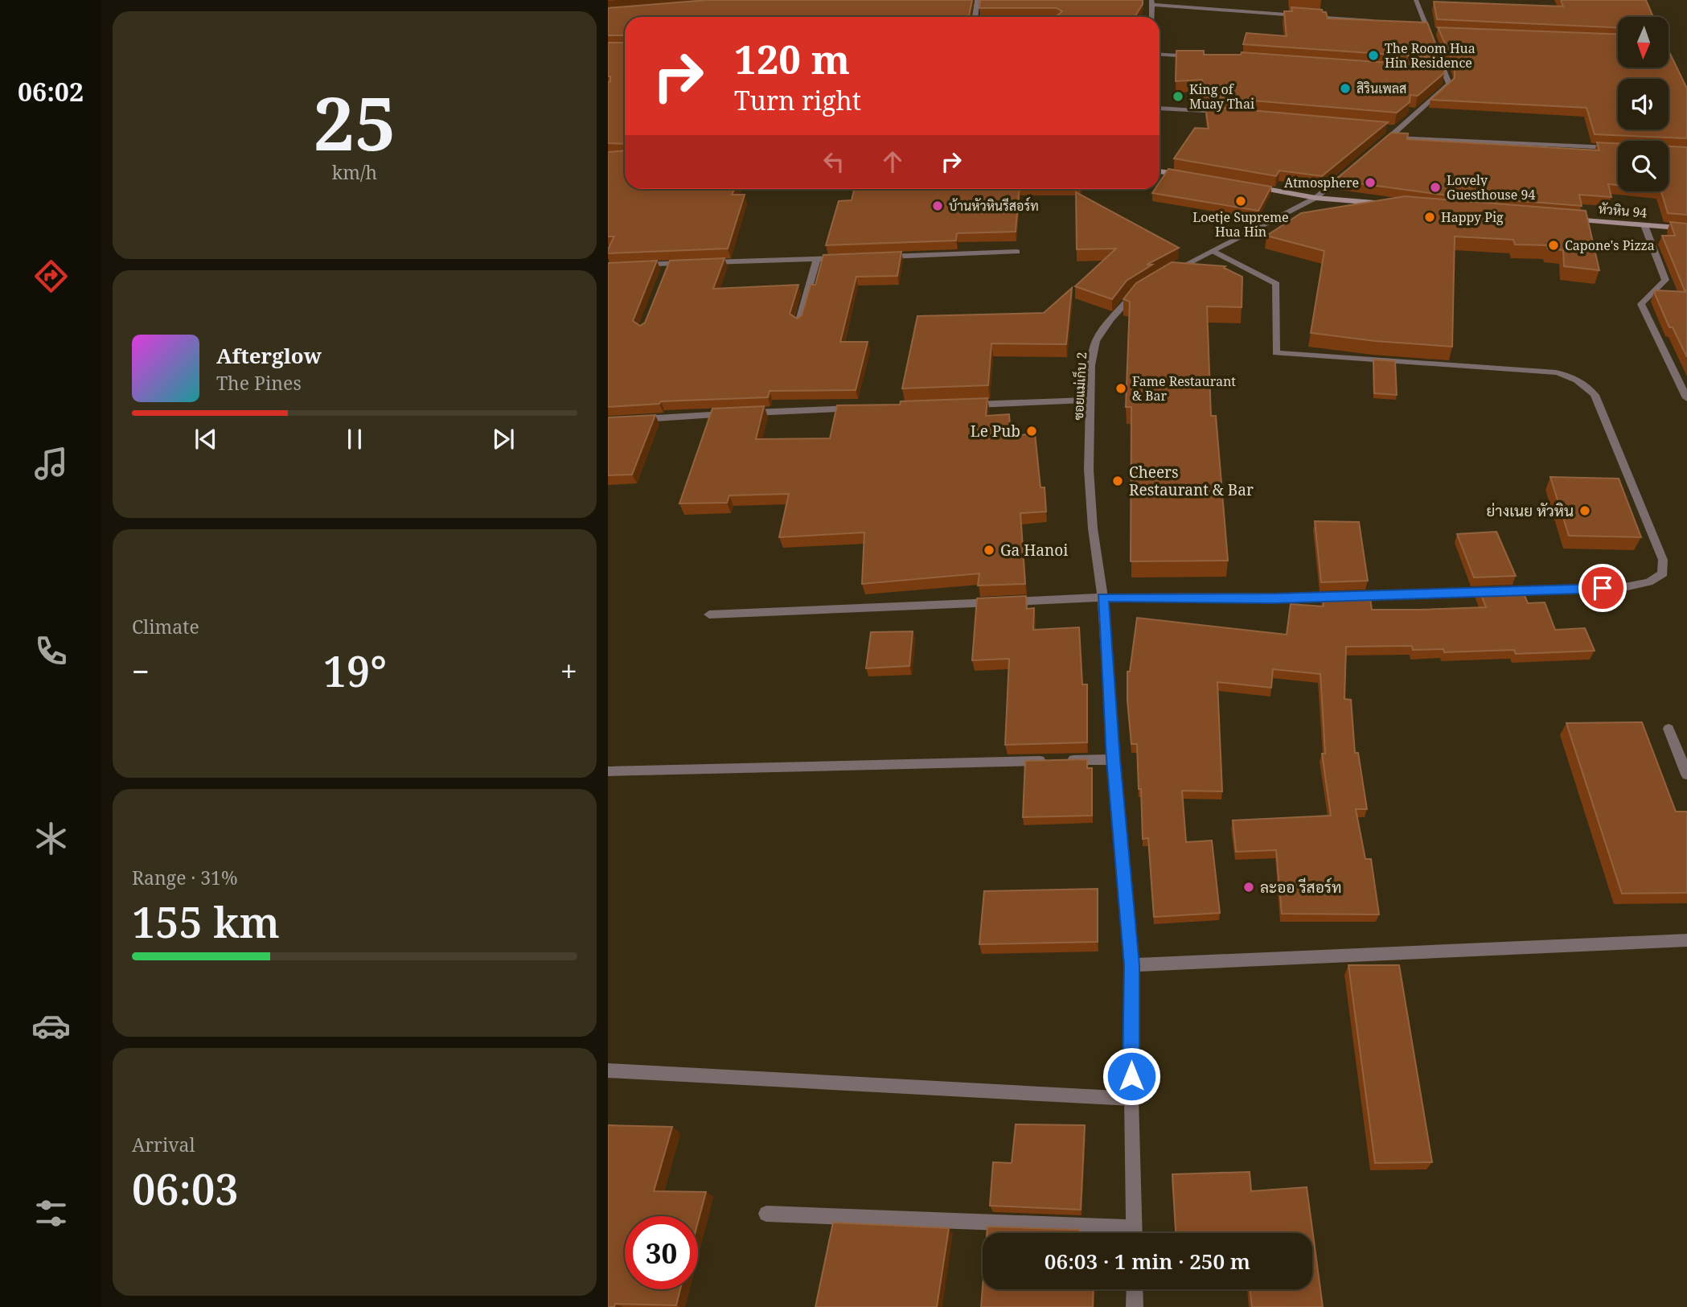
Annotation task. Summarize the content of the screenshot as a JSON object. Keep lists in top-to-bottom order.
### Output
{
  "streets": {
    "street": ["หัวหิน 94", "ซอยแม่เก็บ 2"]
  },
  "places": [
    "The Room Hua Hin Residence",
    "สิรินเพลส",
    "King of Muay Thai",
    "Atmosphere",
    "Lovely Guesthouse 94",
    "Loetje Supreme Hua Hin",
    "บ้านหัวหินรีสอร์ท",
    "Happy Pig",
    "Capone's Pizza",
    "Fame Restaurant & Bar",
    "Le Pub",
    "Cheers Restaurant & Bar",
    "ย่างเนย หัวหิน",
    "Ga Hanoi",
    "ละออ รีสอร์ท"
  ],
  "north": "bottom",
  "page": {
    "tabs": "06:02",
    "tile": [
      ["25", "km/h"],
      "Climate",
      ["Range · 31%", "155 km"],
      ["Arrival", "06:03"]
    ],
    "turn": ["120 m", "Turn right"],
    "song": ["Afterglow", "The Pines"],
    "heat": ["−", "19°", "+"],
    "limit": "30",
    "trip": "06:03 · 1 min · 250 m"
  }
}
